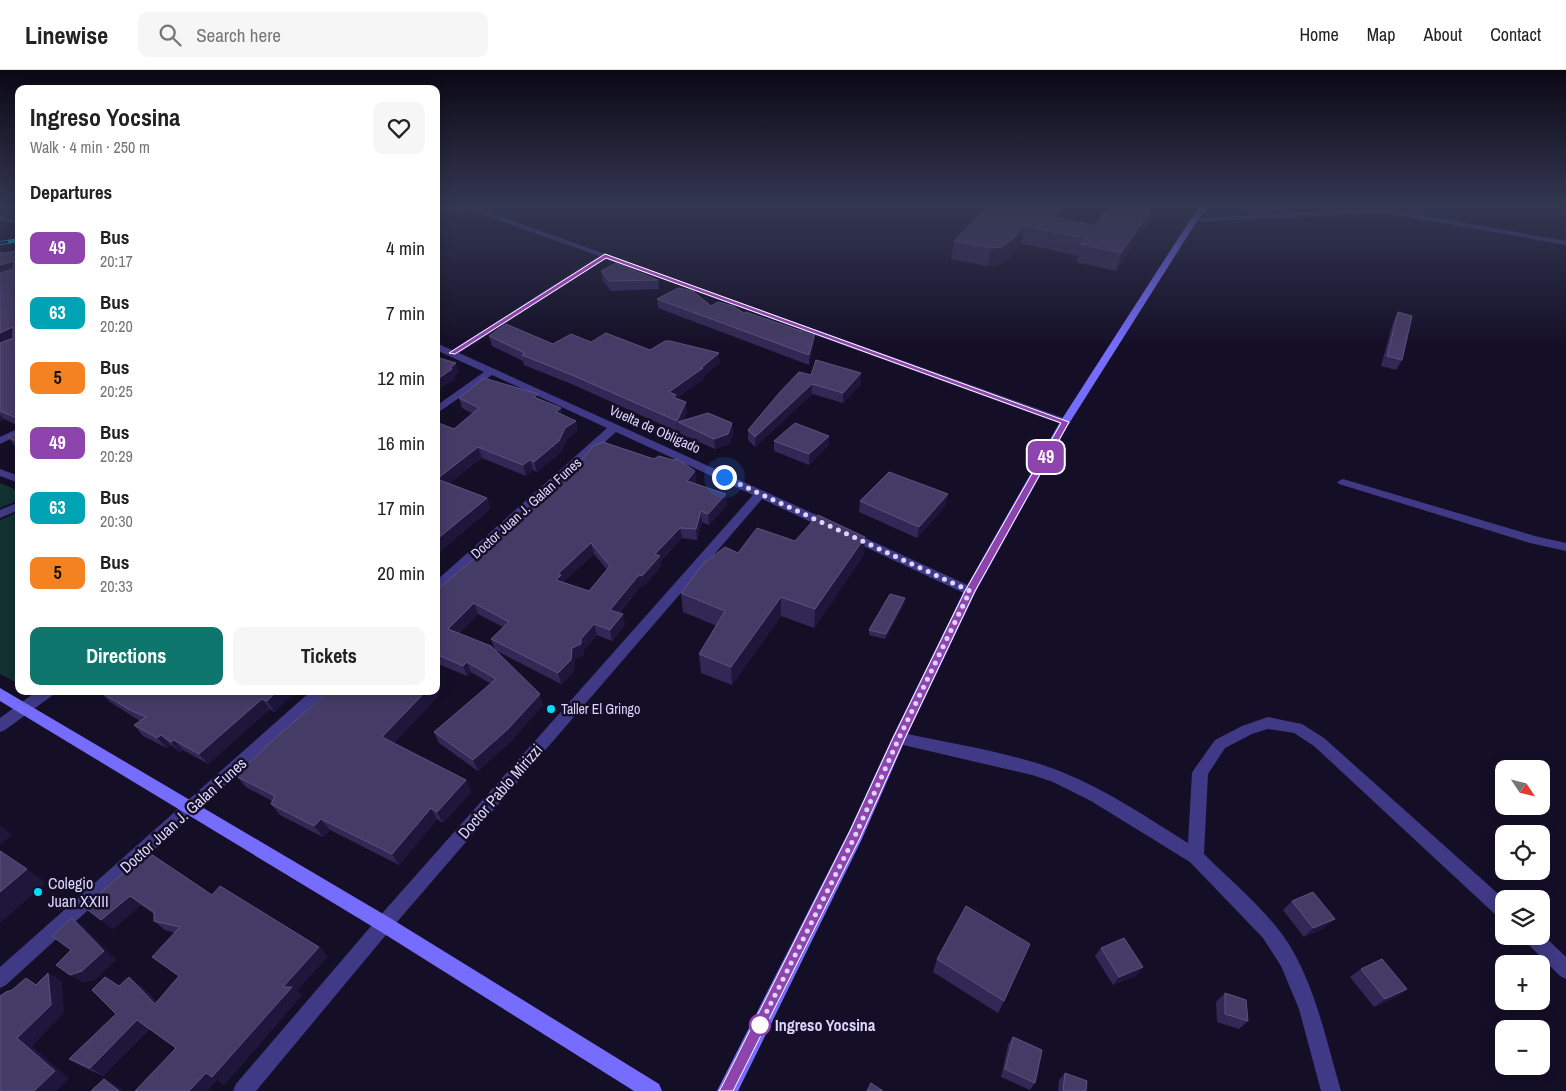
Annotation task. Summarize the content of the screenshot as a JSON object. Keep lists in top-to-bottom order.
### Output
{
  "streets": {
    "street": ["Vuelta de Obligado", "Doctor Juan J. Galan Funes", "Doctor Pablo Mirizzi"]
  },
  "crossings": [
    ["Vuelta de Obligado", "Doctor Juan J. Galan Funes"],
    ["Vuelta de Obligado", "Doctor Pablo Mirizzi"]
  ],
  "places": ["Taller El Gringo", "Colegio Juan XXIII", "Ingreso Yocsina"],
  "lines": ["bus line 49"],
  "north": "bottom right",
  "page": {
    "header": "Linewise",
    "search": "Search here",
    "nav": [
      "Home",
      "Map",
      "About",
      "Contact"
    ],
    "on_map": "49",
    "heading": [
      ["Ingreso Yocsina", "Walk · 4 min · 250 m"],
      "Departures"
    ],
    "list": [
      {
        "mark": "49",
        "name": "Bus",
        "note": "20:17",
        "value": "4 min"
      },
      {
        "mark": "63",
        "name": "Bus",
        "note": "20:20",
        "value": "7 min"
      },
      {
        "mark": "5",
        "name": "Bus",
        "note": "20:25",
        "value": "12 min"
      },
      {
        "mark": "49",
        "name": "Bus",
        "note": "20:29",
        "value": "16 min"
      },
      {
        "mark": "63",
        "name": "Bus",
        "note": "20:30",
        "value": "17 min"
      },
      {
        "mark": "5",
        "name": "Bus",
        "note": "20:33",
        "value": "20 min"
      }
    ],
    "buttons": ["Directions", "Tickets"],
    "map_buttons": ["+", "−"]
  }
}
